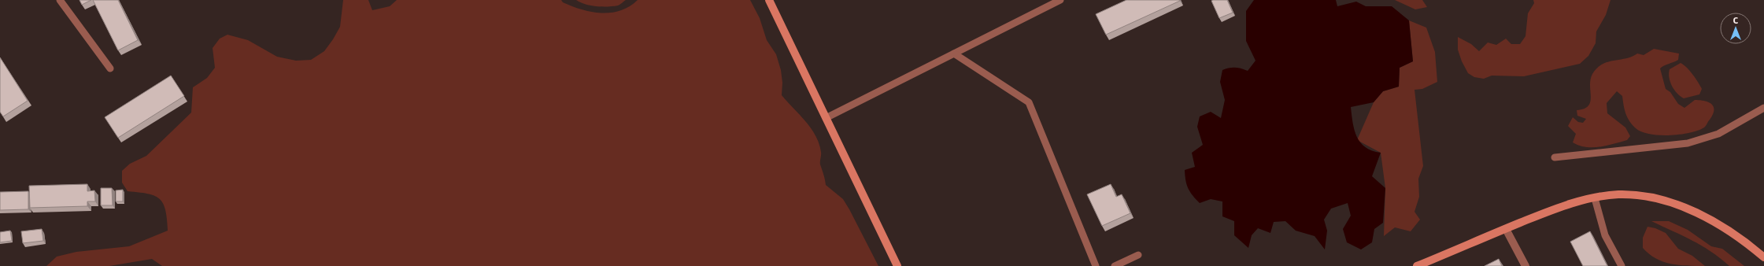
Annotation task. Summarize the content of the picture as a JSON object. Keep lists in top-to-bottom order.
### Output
{
  "north": "top"
}
